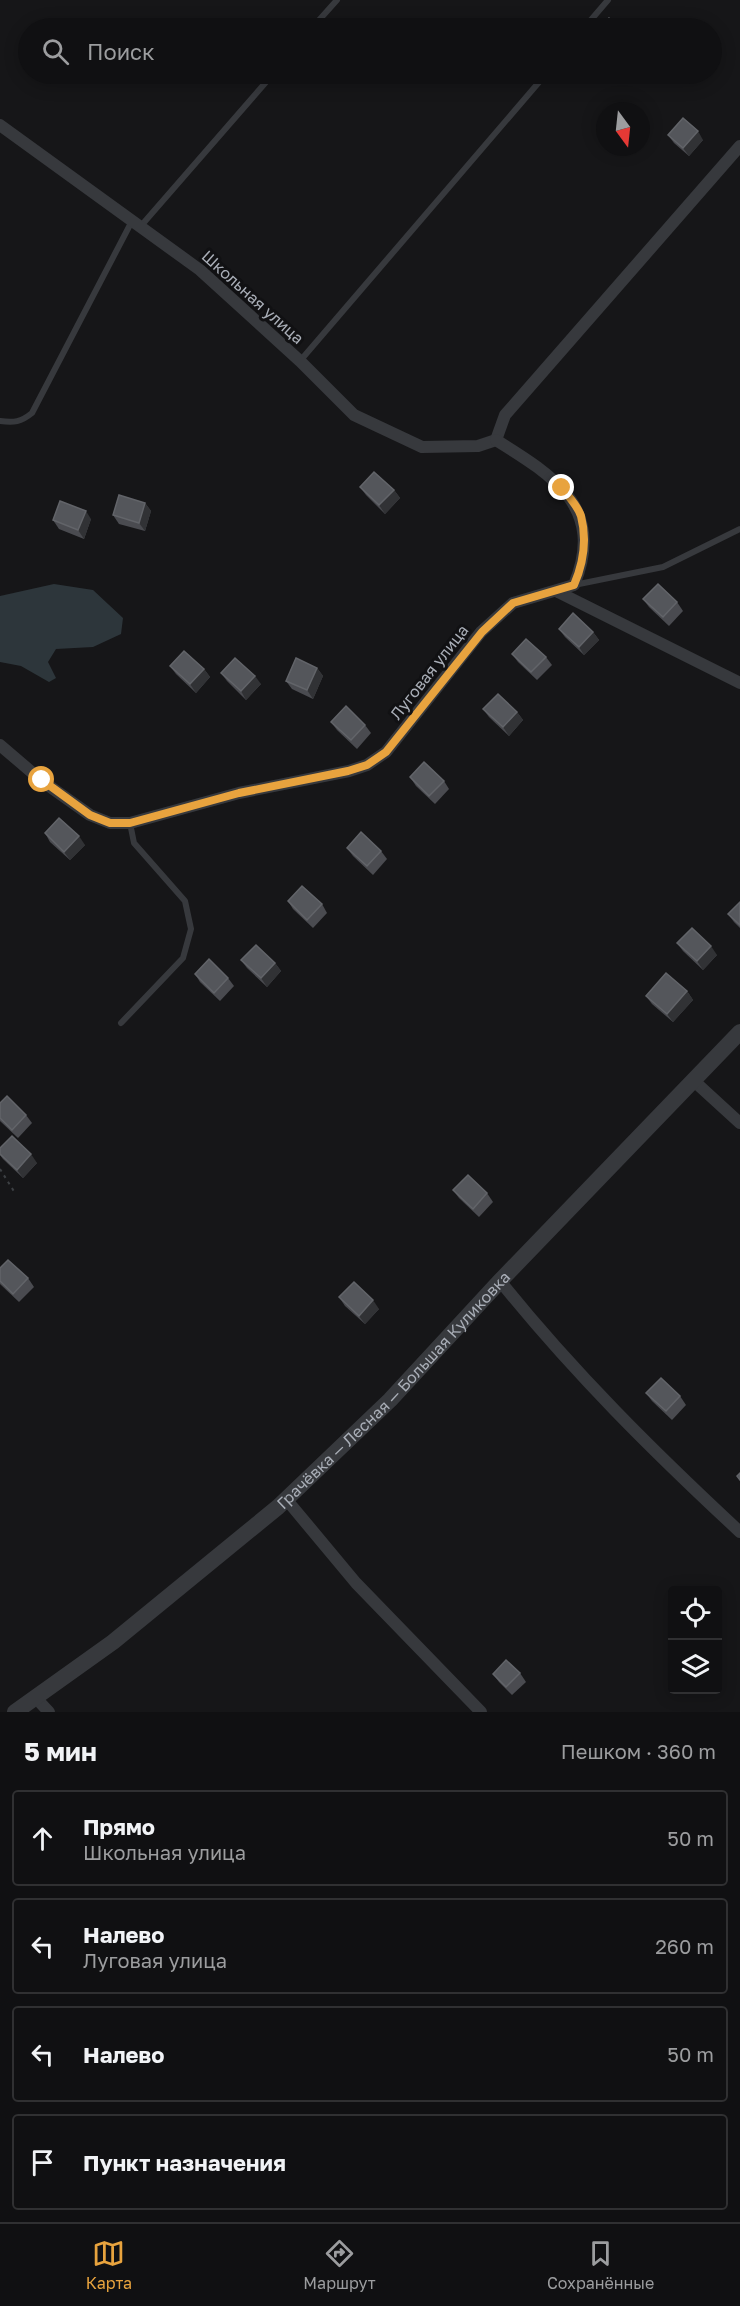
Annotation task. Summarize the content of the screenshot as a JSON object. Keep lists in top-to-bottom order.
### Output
{
  "streets": {
    "street": ["Школьная улица", "Луговая улица", "Грачёвка — Лесная — Большая Куликовка"]
  },
  "north": "bottom",
  "page": {
    "search": "Поиск",
    "heading": ["5 мин", "Пешком · 360 m"],
    "list": [
      ["Прямо", "Школьная улица", "50 m"],
      ["Налево", "Луговая улица", "260 m"],
      ["Налево", "50 m"],
      "Пункт назначения"
    ],
    "nav": ["Карта", "Маршрут", "Сохранённые"]
  }
}
